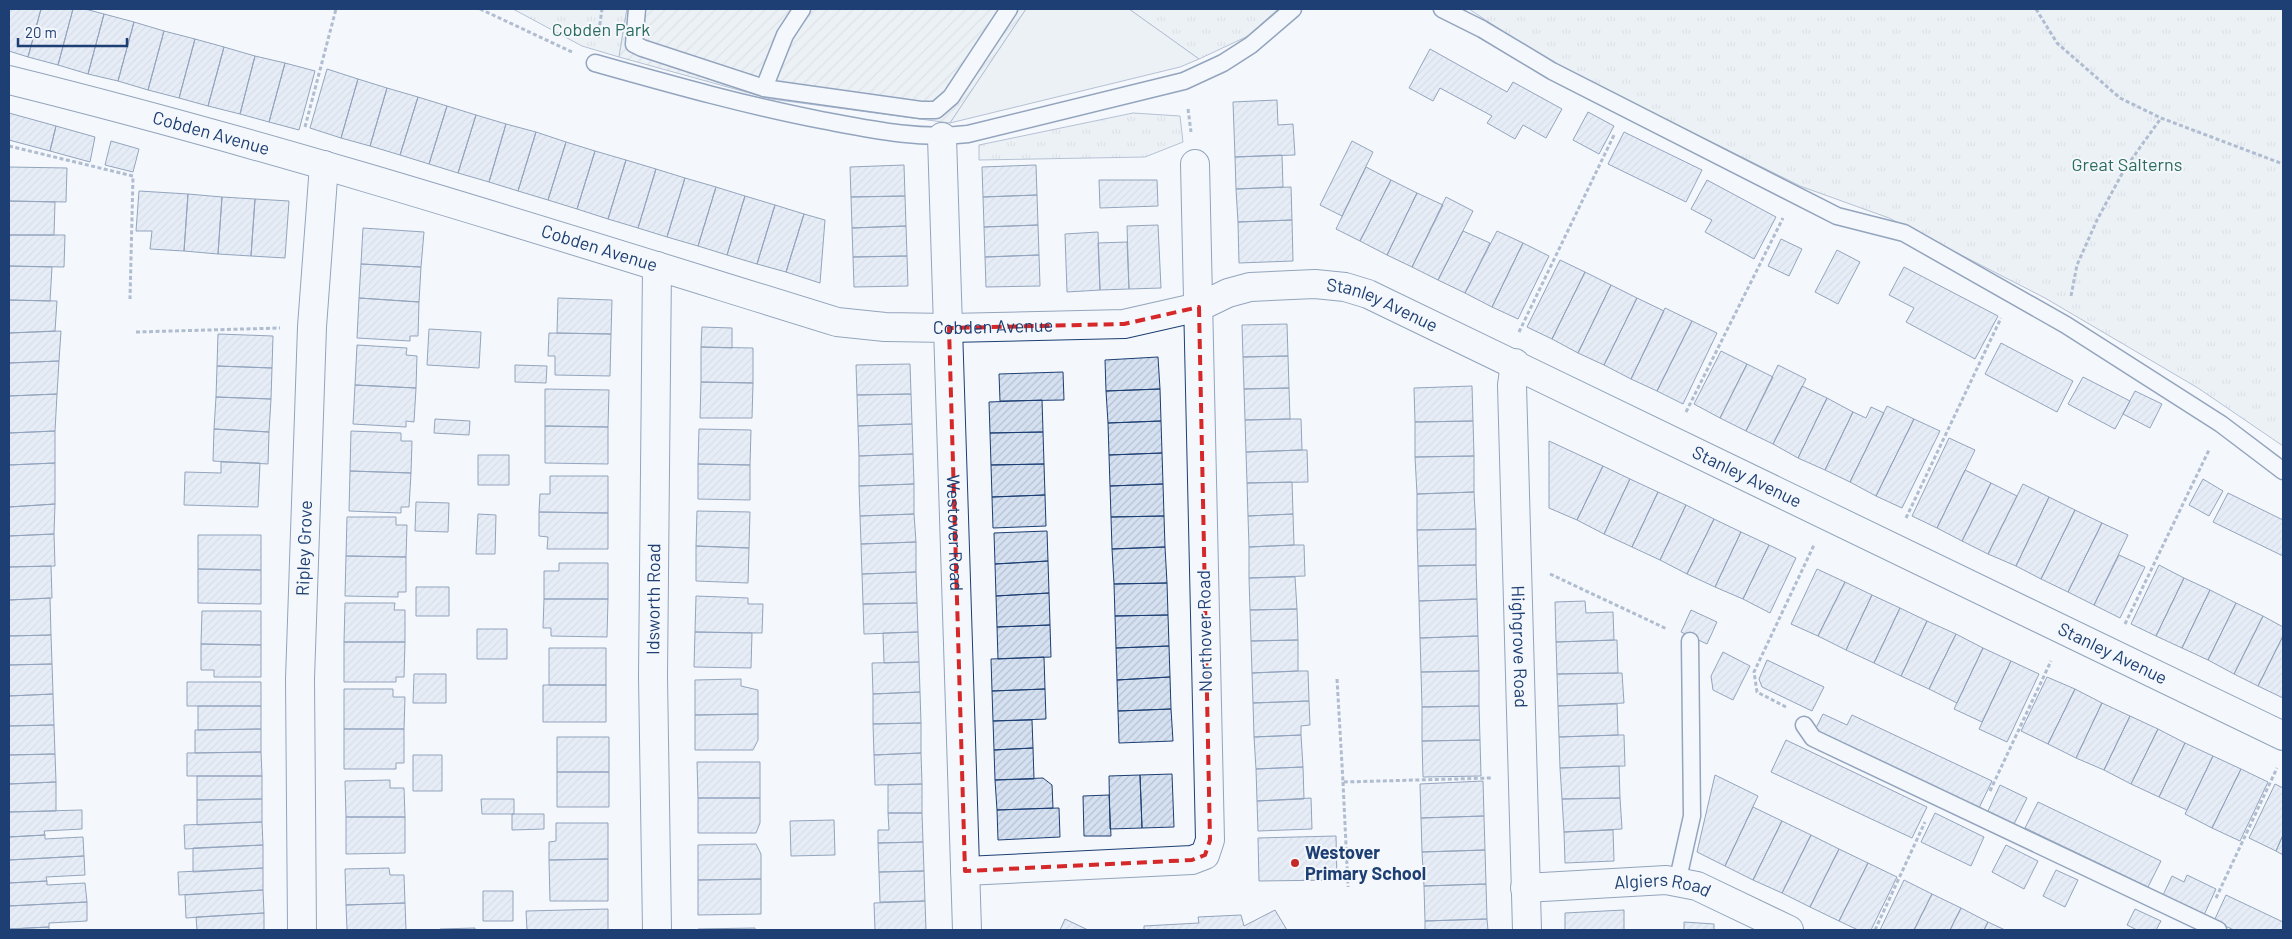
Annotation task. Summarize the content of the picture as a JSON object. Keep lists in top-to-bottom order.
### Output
{
  "streets": {
    "street": [
      "Cobden Avenue",
      "Stanley Avenue",
      "Westover Road",
      "Ripley Grove",
      "Idsworth Road",
      "Northover Road",
      "Highgrove Road",
      "Algiers Road"
    ]
  },
  "crossings": [
    ["Cobden Avenue", "Stanley Avenue"],
    ["Cobden Avenue", "Westover Road"],
    ["Cobden Avenue", "Ripley Grove"],
    ["Cobden Avenue", "Idsworth Road"],
    ["Cobden Avenue", "Northover Road"],
    ["Stanley Avenue", "Northover Road"],
    ["Stanley Avenue", "Highgrove Road"],
    ["Westover Road", "Northover Road"],
    ["Highgrove Road", "Algiers Road"]
  ],
  "parks": ["Cobden Park", "Great Salterns"],
  "places": ["Westover Primary School"],
  "scale_bar": "20 m"
}
